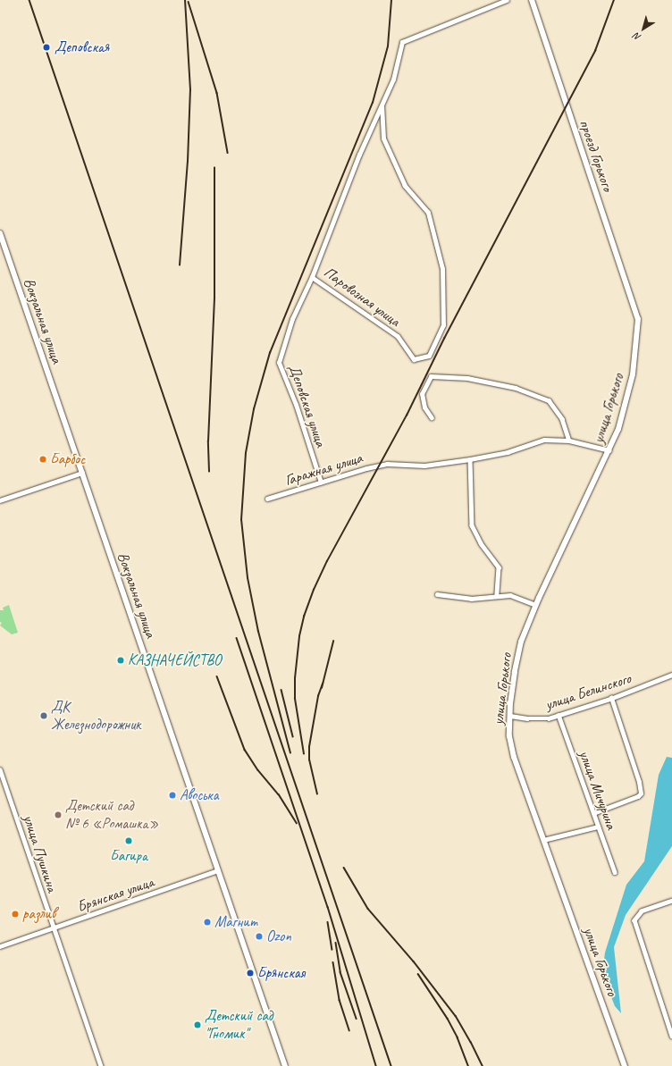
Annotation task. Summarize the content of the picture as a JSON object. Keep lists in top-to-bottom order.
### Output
{
  "streets": {
    "main road": ["проезд Горького", "Вокзальная улица", "улица Горького"],
    "street": [
      "Паровозная улица",
      "Деповская улица",
      "Гаражная улица",
      "улица Белинского",
      "улица Мичурина",
      "улица Пушкина",
      "Брянская улица"
    ]
  },
  "crossings": [
    ["проезд Горького", "улица Горького"],
    ["Паровозная улица", "Деповская улица"],
    ["Вокзальная улица", "Брянская улица"],
    ["Деповская улица", "Гаражная улица"],
    ["улица Горького", "улица Белинского"],
    ["улица Белинского", "улица Мичурина"],
    ["улица Пушкина", "Брянская улица"]
  ],
  "places": [
    "Деповская",
    "Барбос",
    "КАЗНАЧЕЙСТВО",
    "ДК Железнодорожник",
    "Авоська",
    "Детский сад № 6 «Ромашка»",
    "Багира",
    "разлив",
    "Магнит",
    "Ozon",
    "Брянская",
    "Детский сад \"Гномик\""
  ],
  "north": "bottom left"
}
